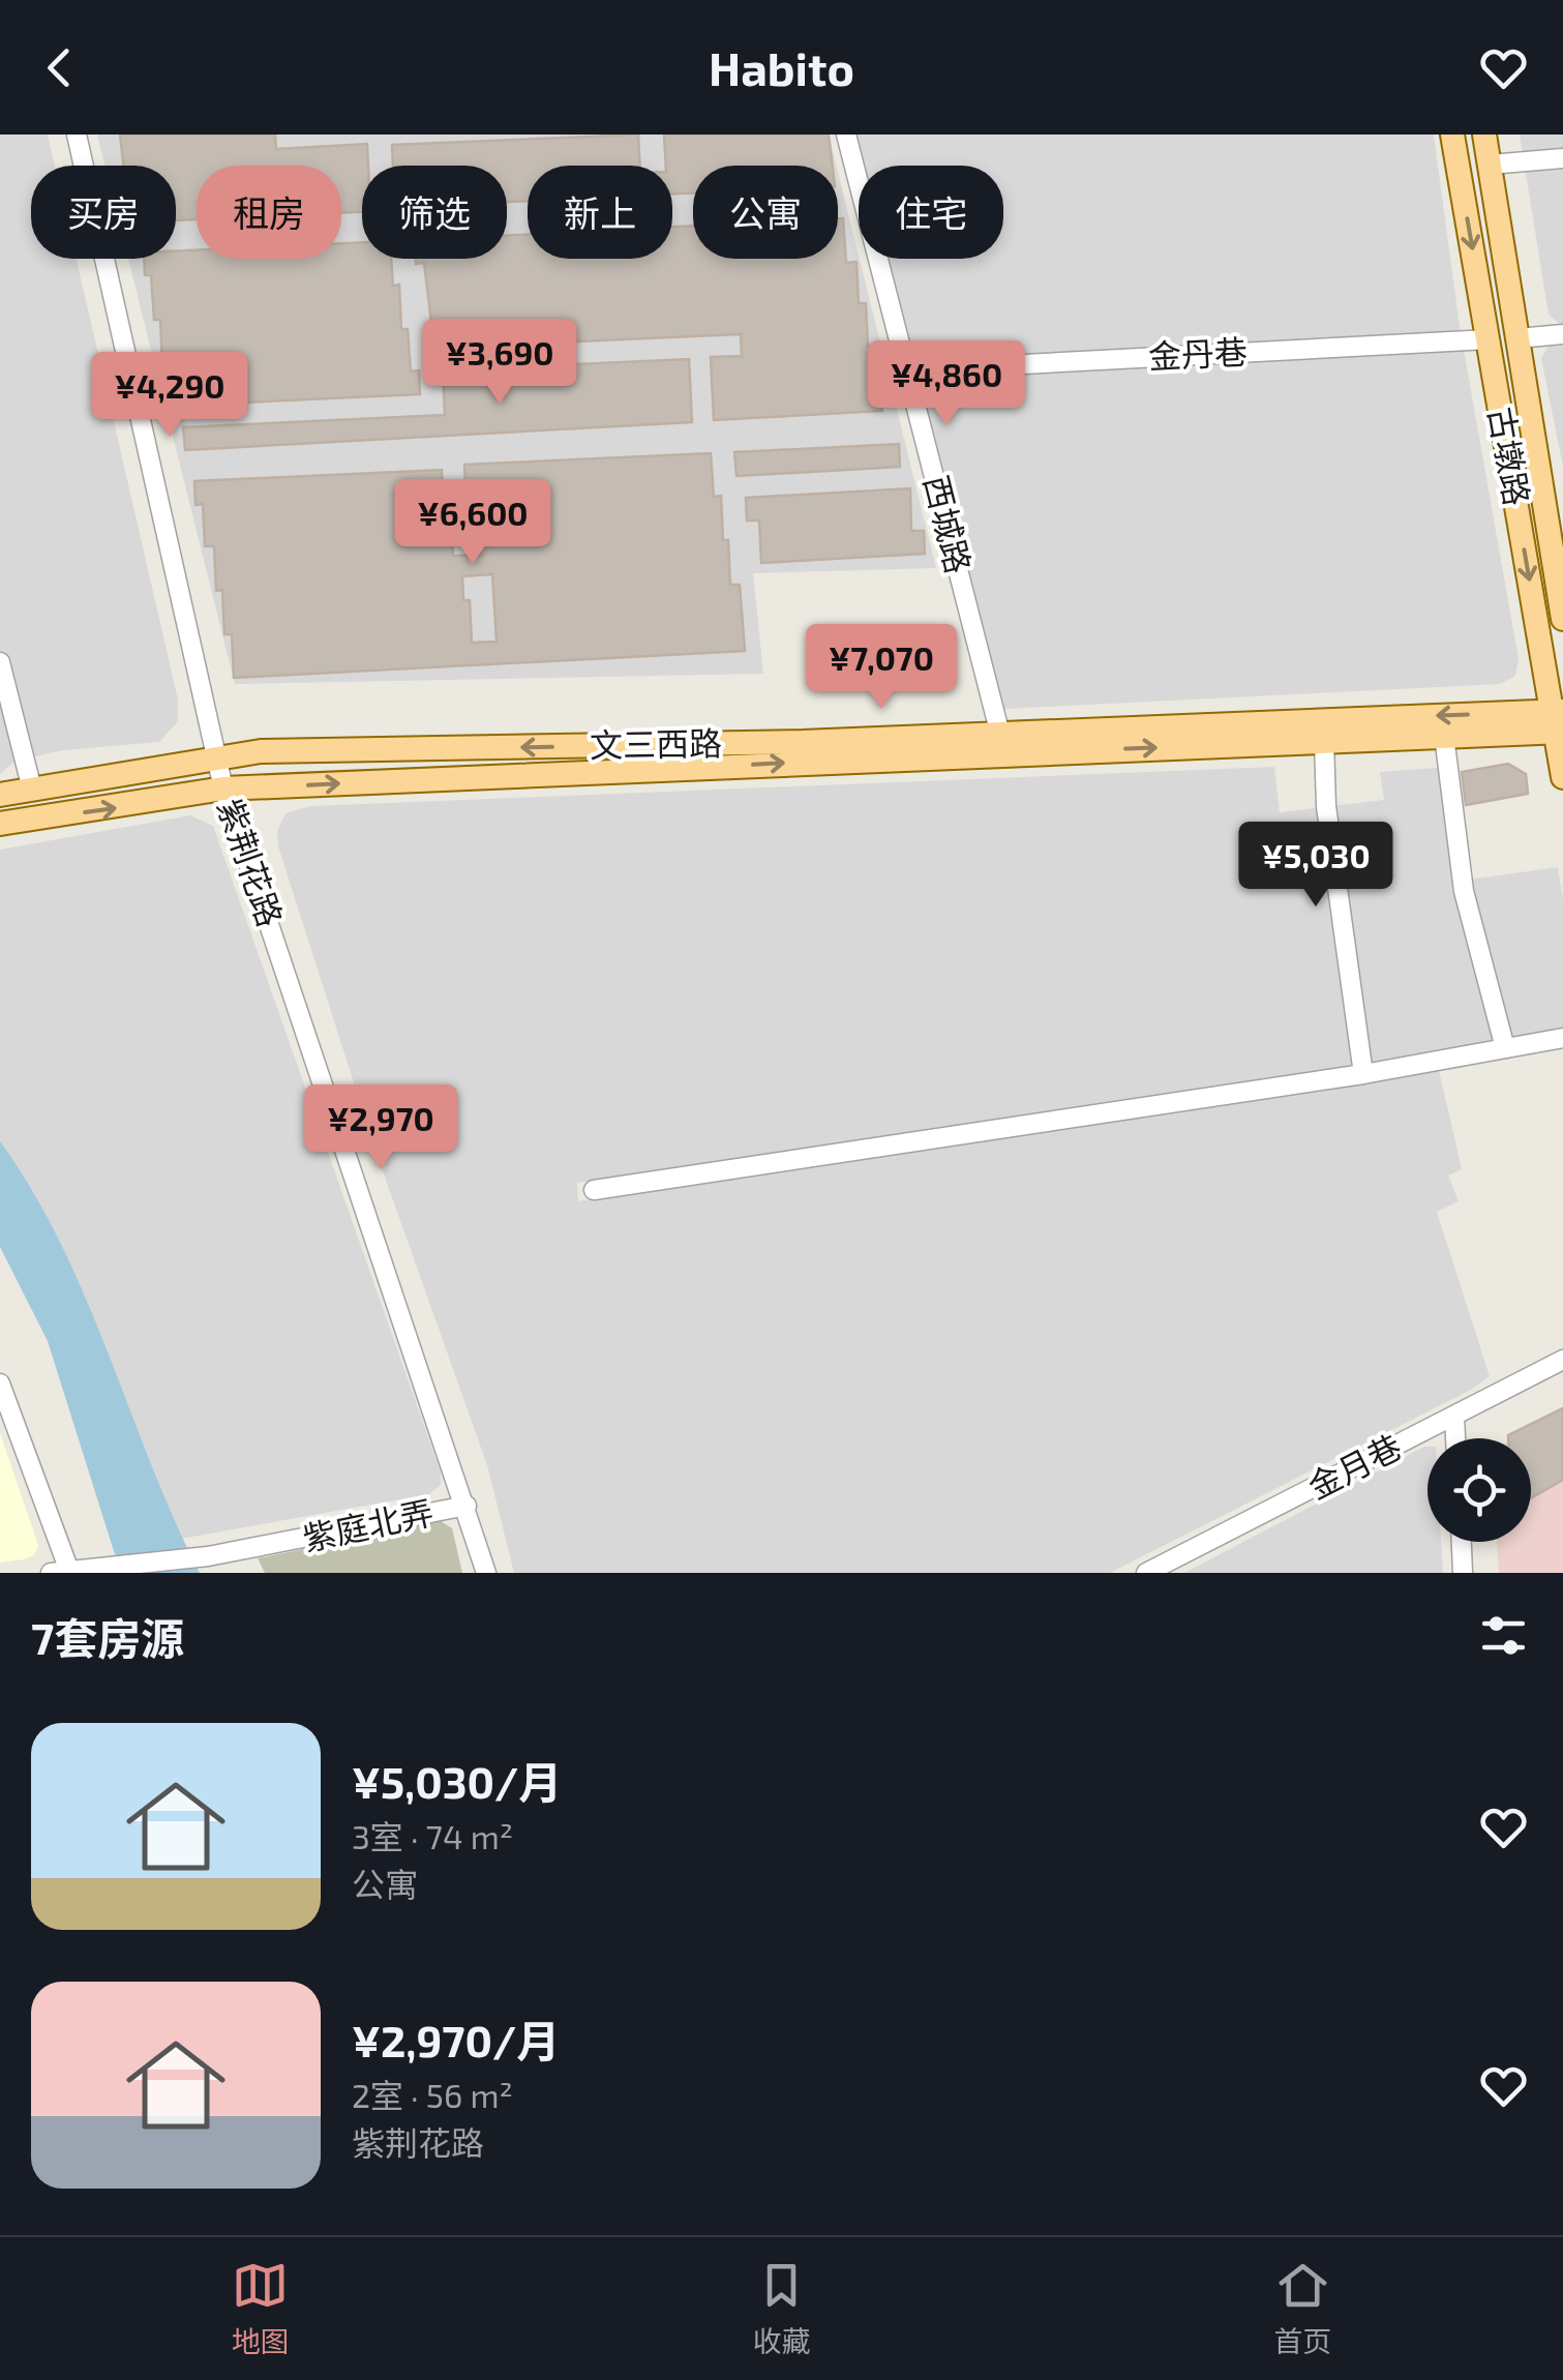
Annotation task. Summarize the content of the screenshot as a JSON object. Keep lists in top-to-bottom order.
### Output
{
  "streets": {
    "main road": ["古墩路", "文三西路"],
    "street": [
      "金丹巷",
      "西城路",
      "紫荆花路",
      "金月巷",
      "紫庭北弄"
    ]
  },
  "crossings": [
    ["金丹巷", "古墩路"],
    ["金丹巷", "西城路"],
    ["古墩路", "文三西路"],
    ["西城路", "文三西路"],
    ["文三西路", "紫荆花路"],
    ["紫荆花路", "紫庭北弄"]
  ],
  "page": {
    "header": "Habito",
    "chip": [
      "买房",
      "租房",
      "筛选",
      "新上",
      "公寓",
      "住宅"
    ],
    "price": [
      "¥3,690",
      "¥4,860",
      "¥4,290",
      "¥6,600",
      "¥7,070",
      "¥5,030",
      "¥2,970"
    ],
    "heading": "7套房源",
    "list": [
      {
        "name": "¥5,030/月",
        "note": "3室 · 74 m² · 公寓"
      },
      {
        "name": "¥2,970/月",
        "note": "2室 · 56 m² · 紫荆花路"
      }
    ],
    "tabs": ["地图", "收藏", "首页"]
  }
}
